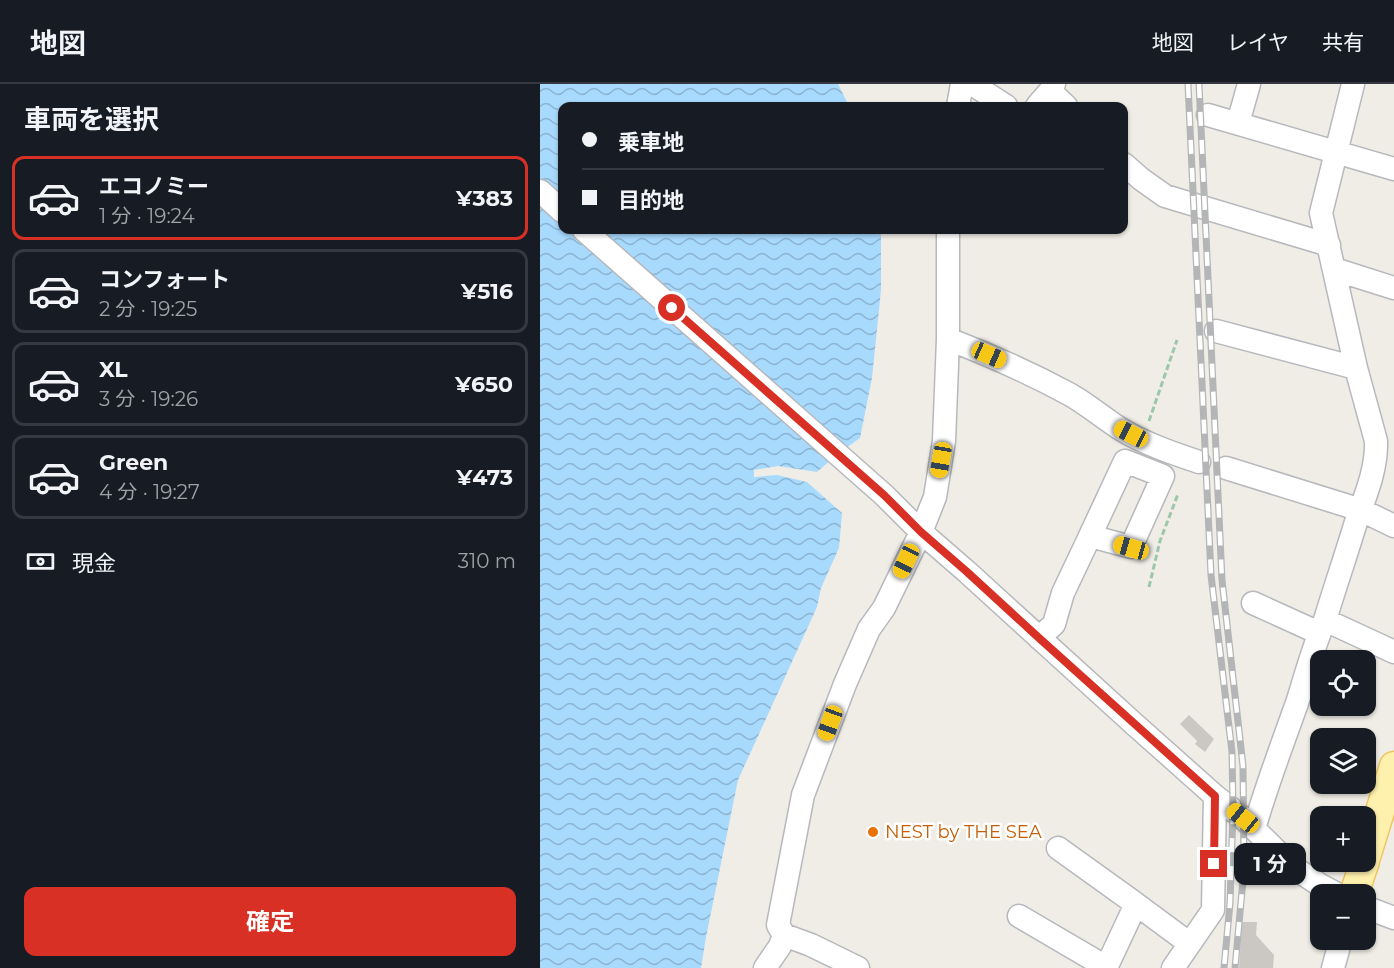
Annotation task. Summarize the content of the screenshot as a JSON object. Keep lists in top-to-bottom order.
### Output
{
  "places": ["NEST by THE SEA"],
  "page": {
    "header": "地図",
    "nav": ["地図", "レイヤ", "共有"],
    "heading": "車両を選択",
    "banner": ["乗車地", "目的地"],
    "list": [
      {
        "name": "エコノミー",
        "note": "1 分 · 19:24",
        "value": "¥383"
      },
      {
        "name": "コンフォート",
        "note": "2 分 · 19:25",
        "value": "¥516"
      },
      {
        "name": "XL",
        "note": "3 分 · 19:26",
        "value": "¥650"
      },
      {
        "name": "Green",
        "note": "4 分 · 19:27",
        "value": "¥473"
      }
    ],
    "pay": ["現金", "310 m"],
    "map_buttons": ["+", "−"],
    "bubble": "1 分",
    "buttons": "確定"
  }
}
